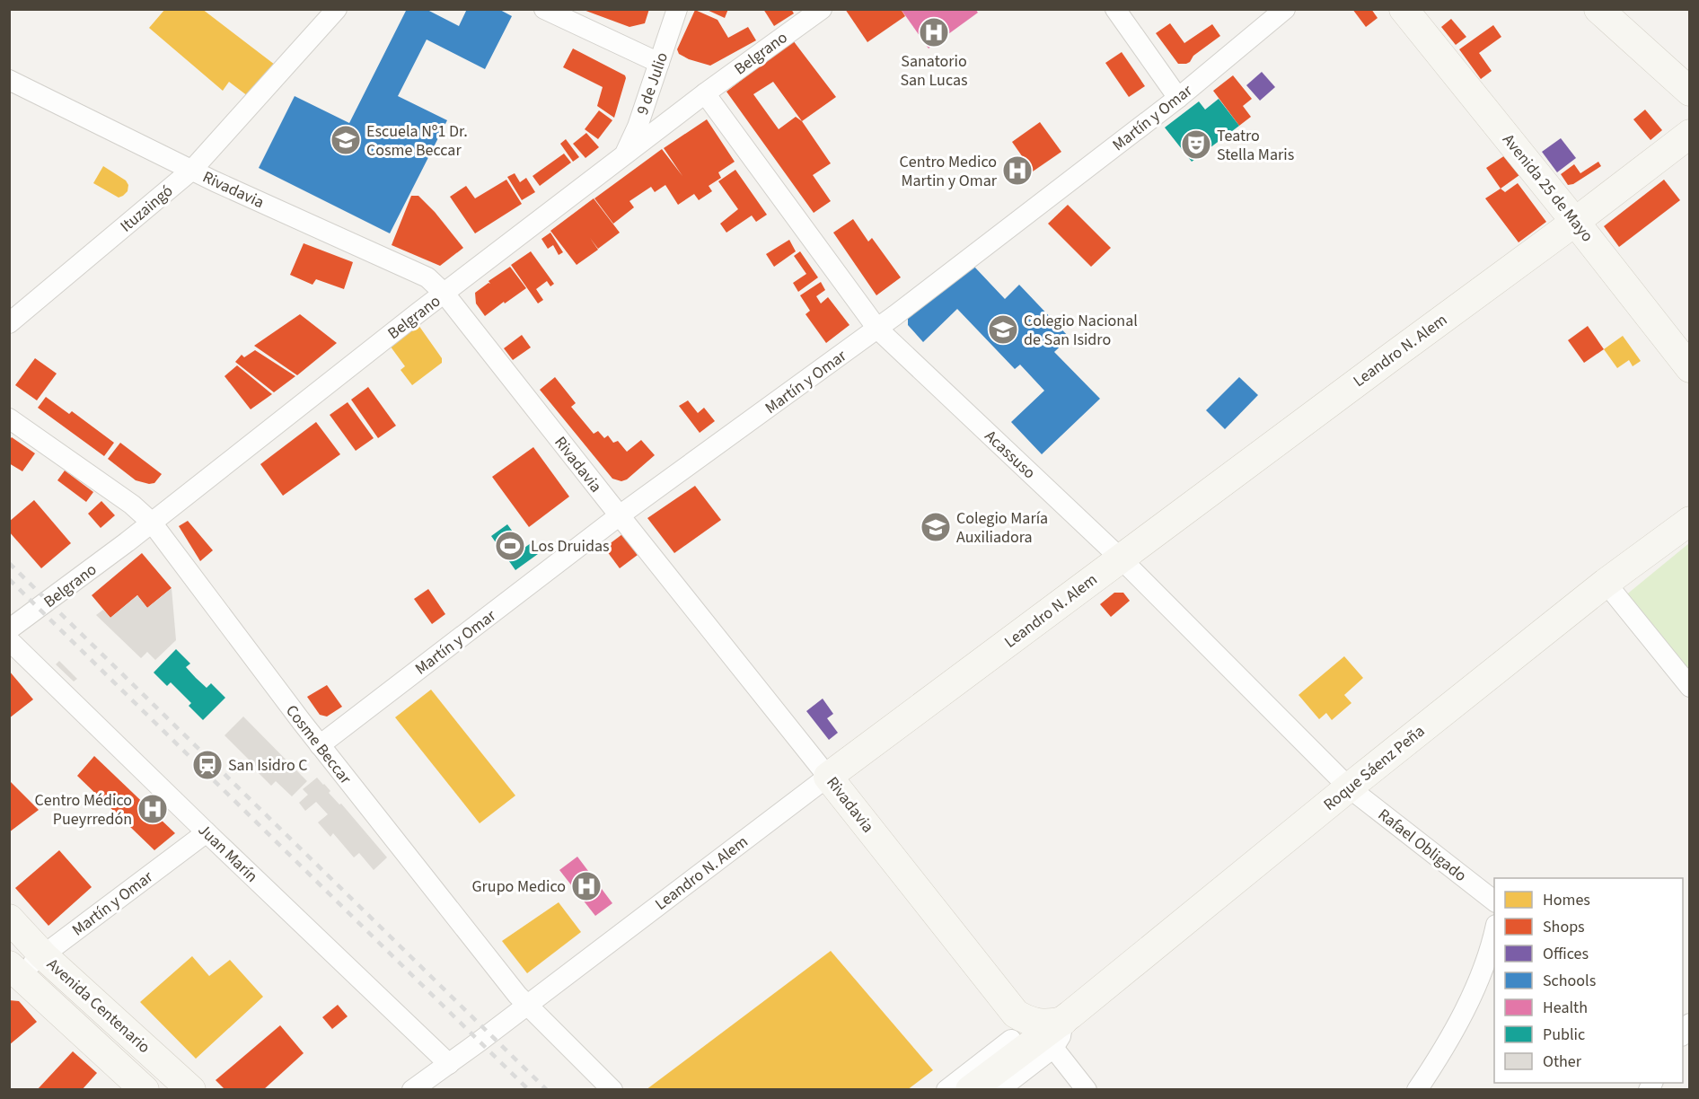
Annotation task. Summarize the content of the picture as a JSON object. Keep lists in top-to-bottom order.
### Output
{
  "streets": {
    "main road": [
      "Avenida 25 de Mayo",
      "Rivadavia",
      "Leandro N. Alem",
      "Roque Sáenz Peña",
      "Avenida Centenario"
    ],
    "street": [
      "Belgrano",
      "9 de Julio",
      "Martín y Omar",
      "Ituzaingó",
      "Acassuso",
      "Cosme Beccar",
      "Rafael Obligado",
      "Juan Marín"
    ]
  },
  "crossings": [
    ["Belgrano", "9 de Julio"],
    ["Belgrano", "Rivadavia"],
    ["Belgrano", "Acassuso"],
    ["Belgrano", "Cosme Beccar"],
    ["Martín y Omar", "Rivadavia"],
    ["Martín y Omar", "Acassuso"],
    ["Martín y Omar", "Cosme Beccar"],
    ["Martín y Omar", "Juan Marín"],
    ["Martín y Omar", "Avenida Centenario"],
    ["Avenida 25 de Mayo", "Leandro N. Alem"],
    ["Rivadavia", "Ituzaingó"],
    ["Rivadavia", "Leandro N. Alem"],
    ["Rivadavia", "Roque Sáenz Peña"],
    ["Leandro N. Alem", "Acassuso"],
    ["Leandro N. Alem", "Cosme Beccar"],
    ["Leandro N. Alem", "Juan Marín"],
    ["Acassuso", "Roque Sáenz Peña"],
    ["Acassuso", "Rafael Obligado"],
    ["Roque Sáenz Peña", "Rafael Obligado"]
  ],
  "places": {
    "hospital": [
      "Sanatorio San Lucas",
      "Centro Medico Martin y Omar",
      "Centro Médico Pueyrredón",
      "Grupo Medico"
    ],
    "school or university": ["Escuela Nº1 Dr. Cosme Beccar", "Colegio Nacional de San Isidro", "Colegio María Auxiliadora"],
    "theatre": ["Teatro Stella Maris"],
    "sports": ["Los Druidas"],
    "station": ["San Isidro C"]
  },
  "legend": [
    "Homes",
    "Shops",
    "Offices",
    "Schools",
    "Health",
    "Public",
    "Other"
  ]
}
